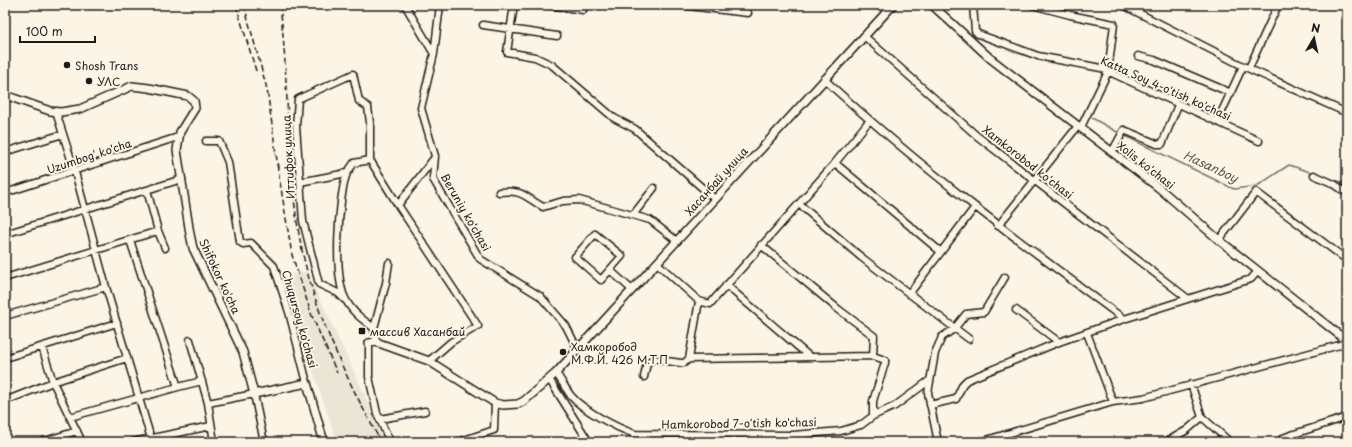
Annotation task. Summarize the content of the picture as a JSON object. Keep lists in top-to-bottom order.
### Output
{
  "streets": {
    "street": [
      "Katta Soy 4-o'tish ko'chasi",
      "Uzumbog' ko'cha",
      "Иттифок улица",
      "Xamkorobod ko'chasi",
      "Xolis ko'chasi",
      "Хасанбай улица",
      "Beruniy ko'chasi",
      "Shifokor ko'cha",
      "Chuqursoy ko'chasi",
      "Hamkorobod 7-o'tish ko'chasi"
    ]
  },
  "crossings": [
    ["Uzumbog' ko'cha", "Shifokor ko'cha"],
    ["Xamkorobod ko'chasi", "Хасанбай улица"],
    ["Хасанбай улица", "Beruniy ko'chasi"],
    ["Хасанбай улица", "Hamkorobod 7-o'tish ko'chasi"]
  ],
  "water": ["Hasanboy"],
  "places": {
    "other": ["Shosh Trans", "УЛС", "Хамкоробод М.Ф.Й. 426 М.Т.П"],
    "transit": ["массив Хасанбай"]
  },
  "scale_bar": "100 m",
  "north": "top"
}
